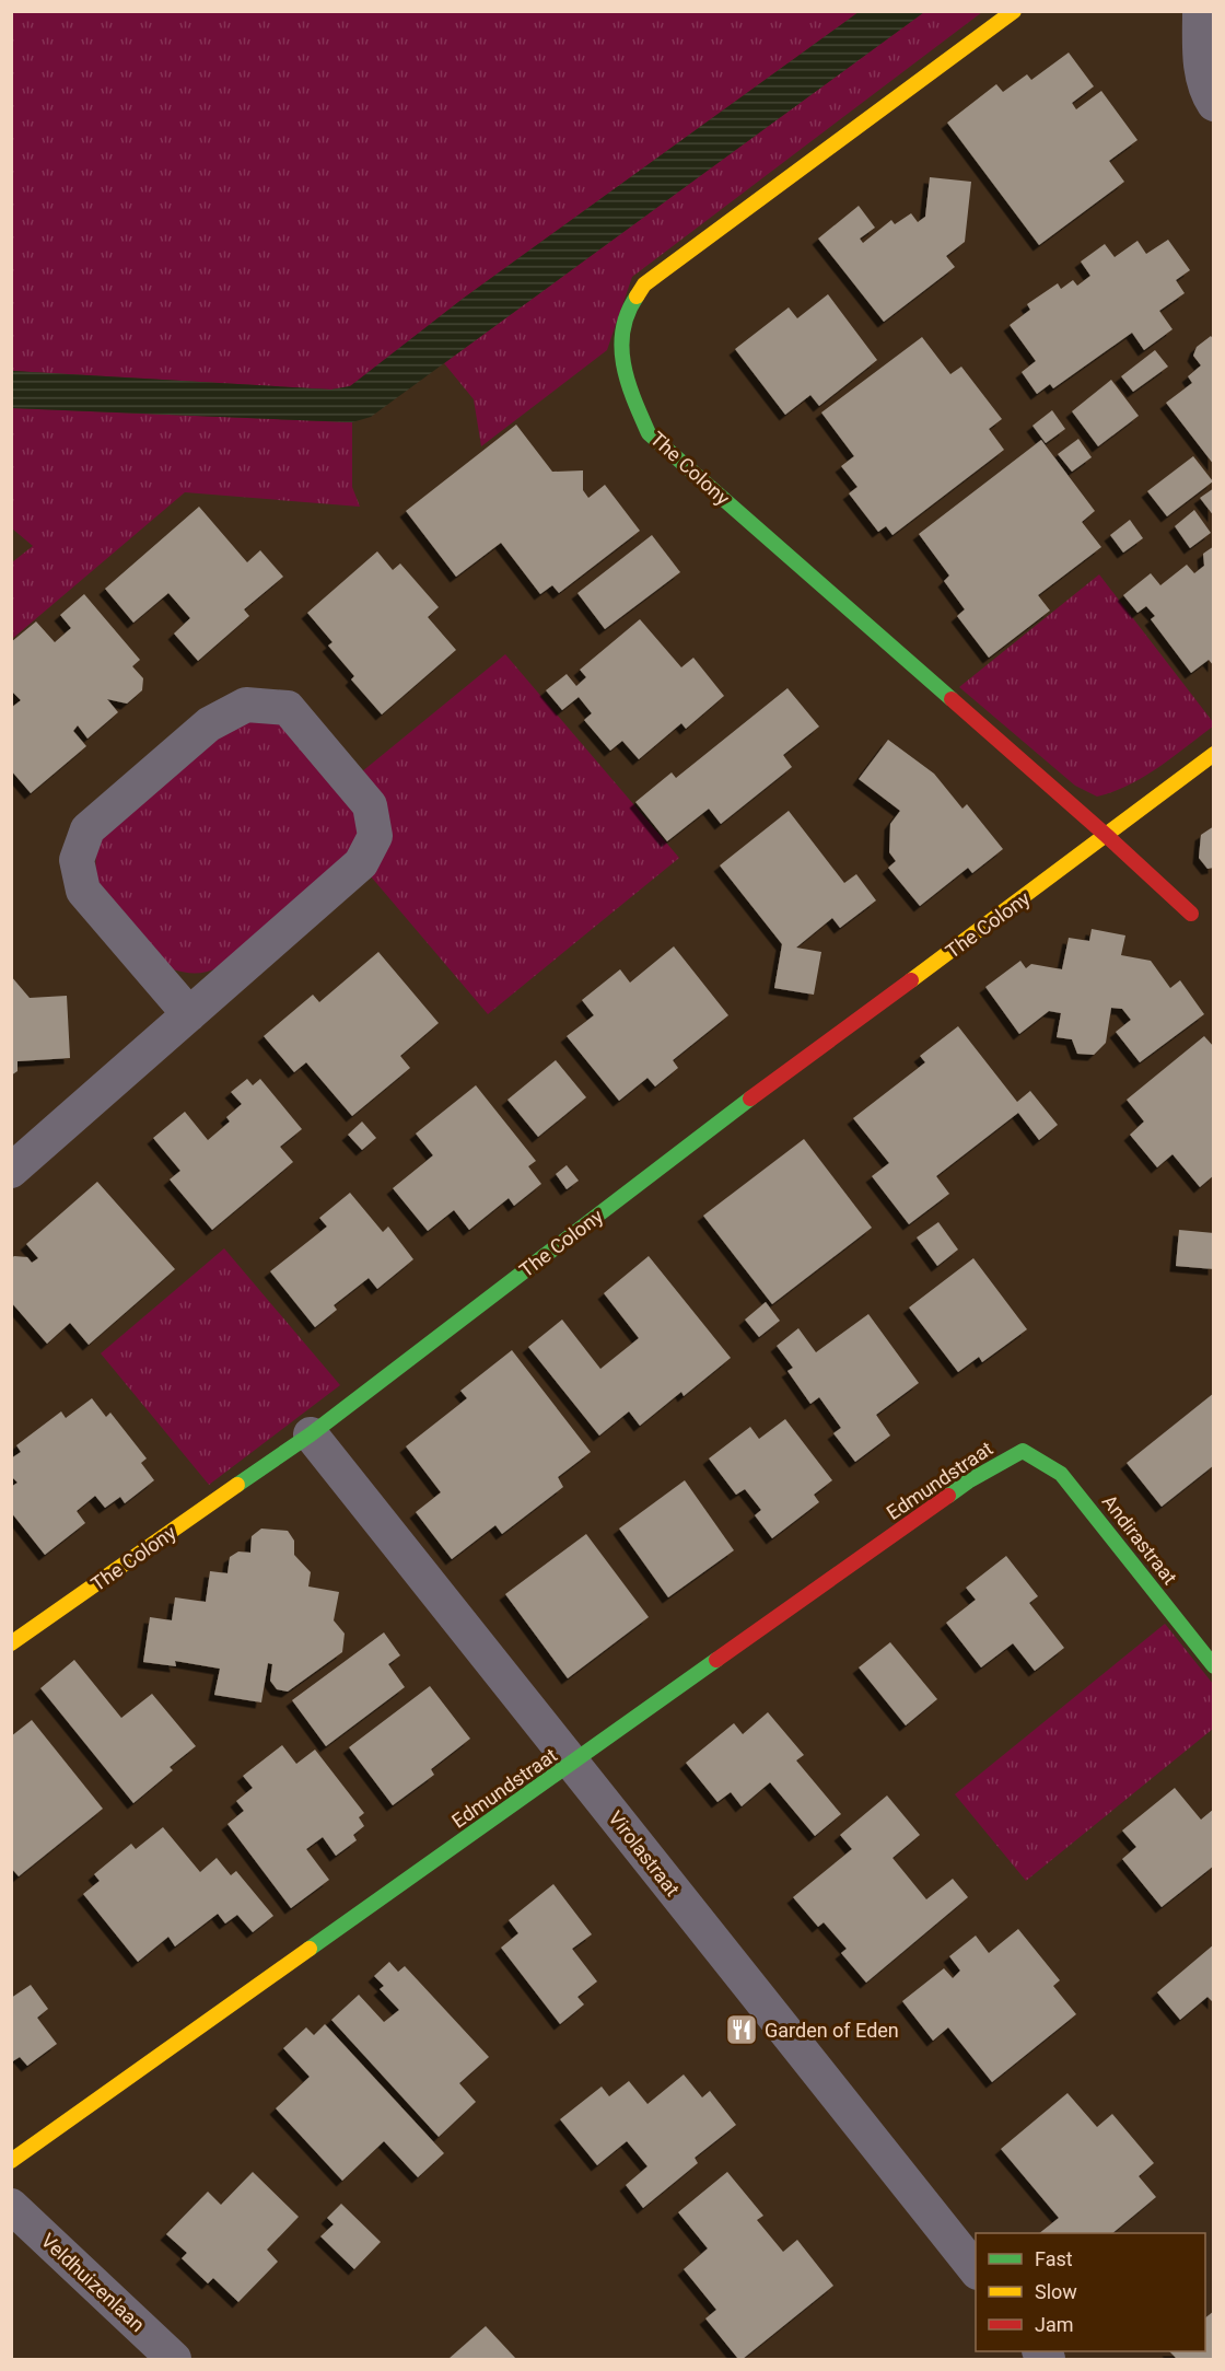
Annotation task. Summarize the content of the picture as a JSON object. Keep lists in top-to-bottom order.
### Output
{
  "streets": {
    "street": [
      "The Colony",
      "Edmundstraat",
      "Andirastraat",
      "Virolastraat",
      "Veldhuizenlaan"
    ]
  },
  "crossings": [
    ["The Colony", "Virolastraat"],
    ["Edmundstraat", "Andirastraat"],
    ["Edmundstraat", "Virolastraat"]
  ],
  "places": {
    "restaurant": ["Garden of Eden"]
  },
  "legend": ["Fast", "Slow", "Jam"]
}
